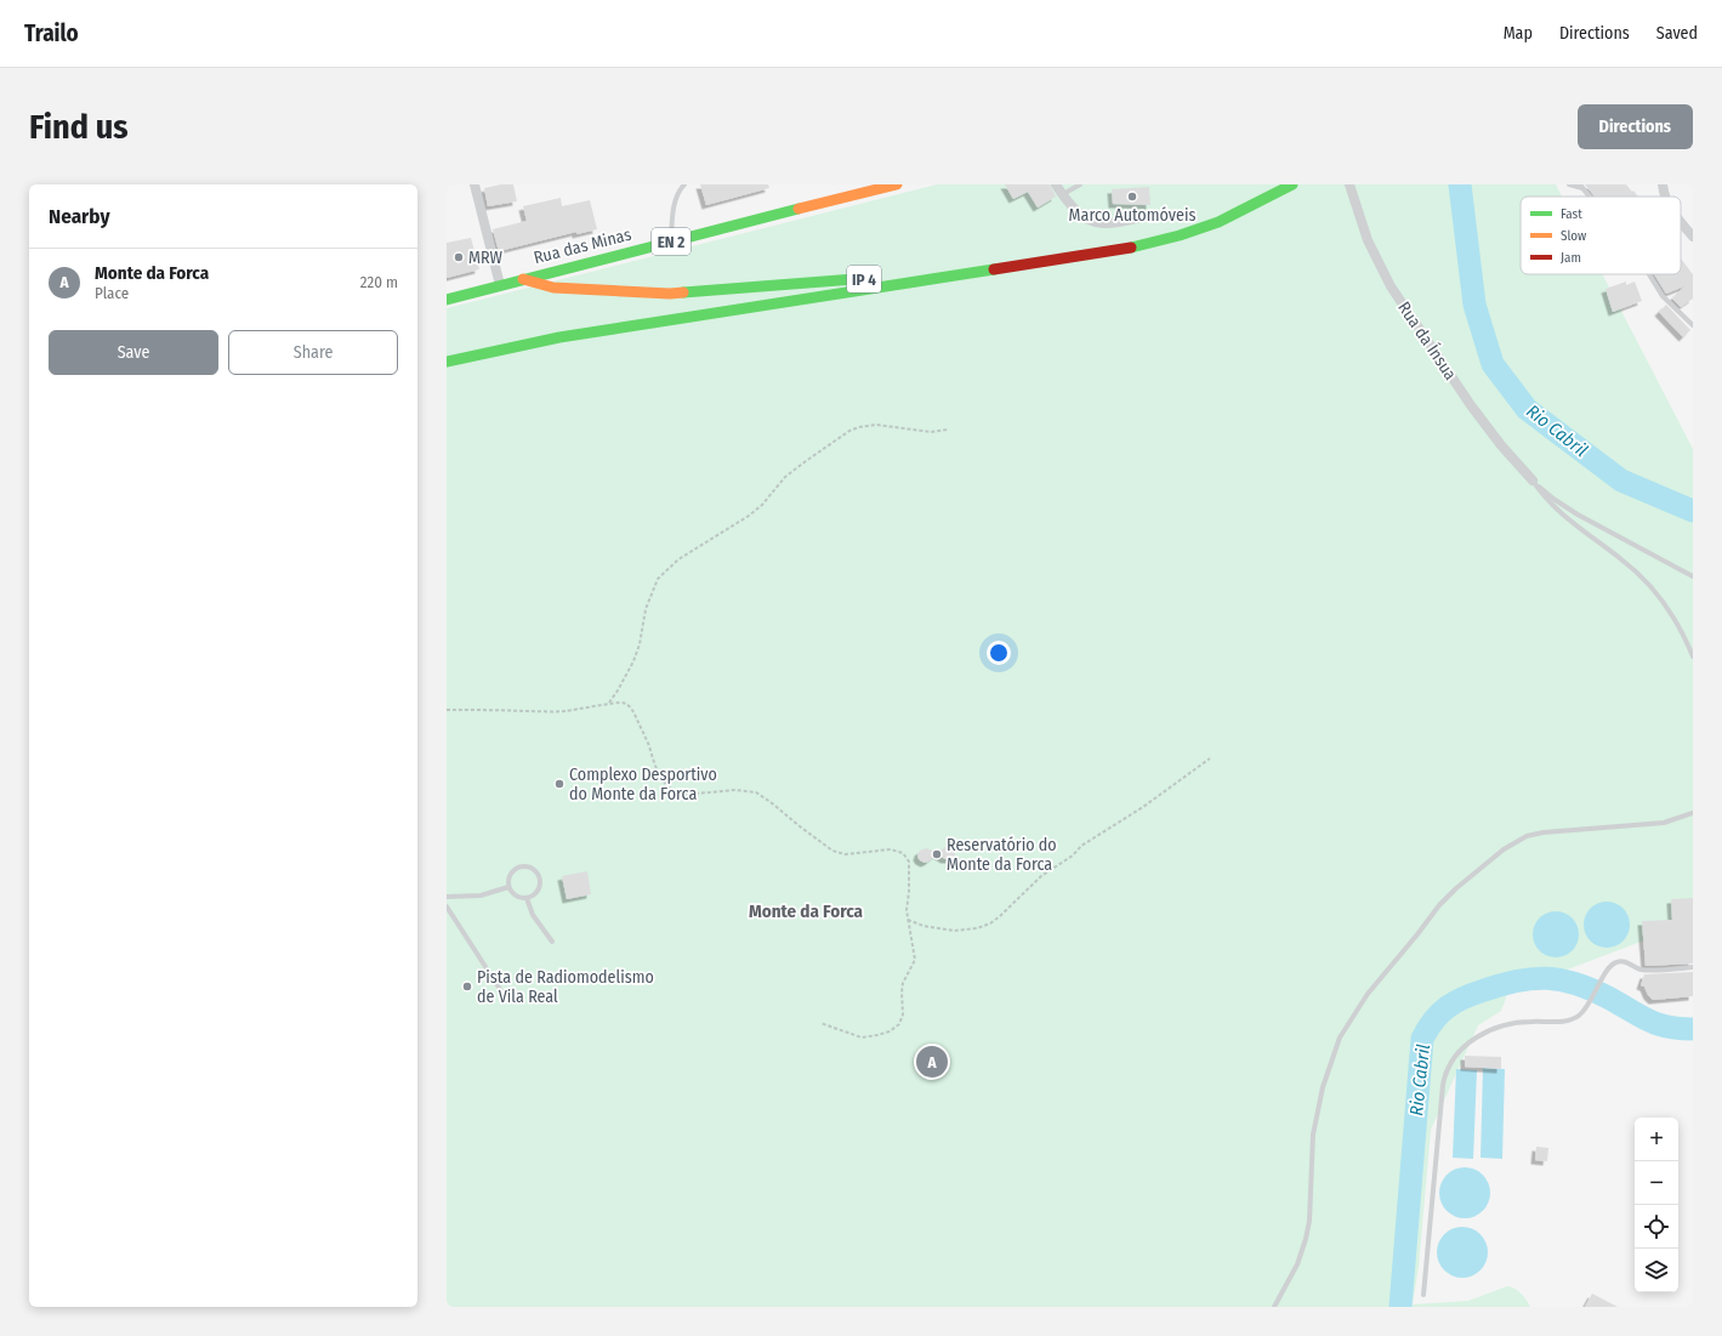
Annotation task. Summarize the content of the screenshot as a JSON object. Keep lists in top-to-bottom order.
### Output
{
  "streets": {
    "main road": ["EN 2", "Rua das Minas", "IP 4"],
    "street": ["Rua da Ínsua"]
  },
  "districts": ["Monte da Forca"],
  "water": ["Rio Cabril"],
  "places": [
    "Marco Automóveis",
    "MRW",
    "Complexo Desportivo do Monte da Forca",
    "Reservatório do Monte da Forca",
    "Pista de Radiomodelismo de Vila Real"
  ],
  "legend": ["Fast", "Slow", "Jam"],
  "page": {
    "header": "Trailo",
    "nav": ["Map", "Directions", "Saved"],
    "buttons": [
      "Directions",
      ["Save", "Share"]
    ],
    "title": "Find us",
    "heading": "Nearby",
    "list": [
      {
        "mark": "A",
        "name": "Monte da Forca",
        "note": "Place",
        "value": "220 m"
      }
    ],
    "pins": "A",
    "map_buttons": ["+", "−"]
  }
}
